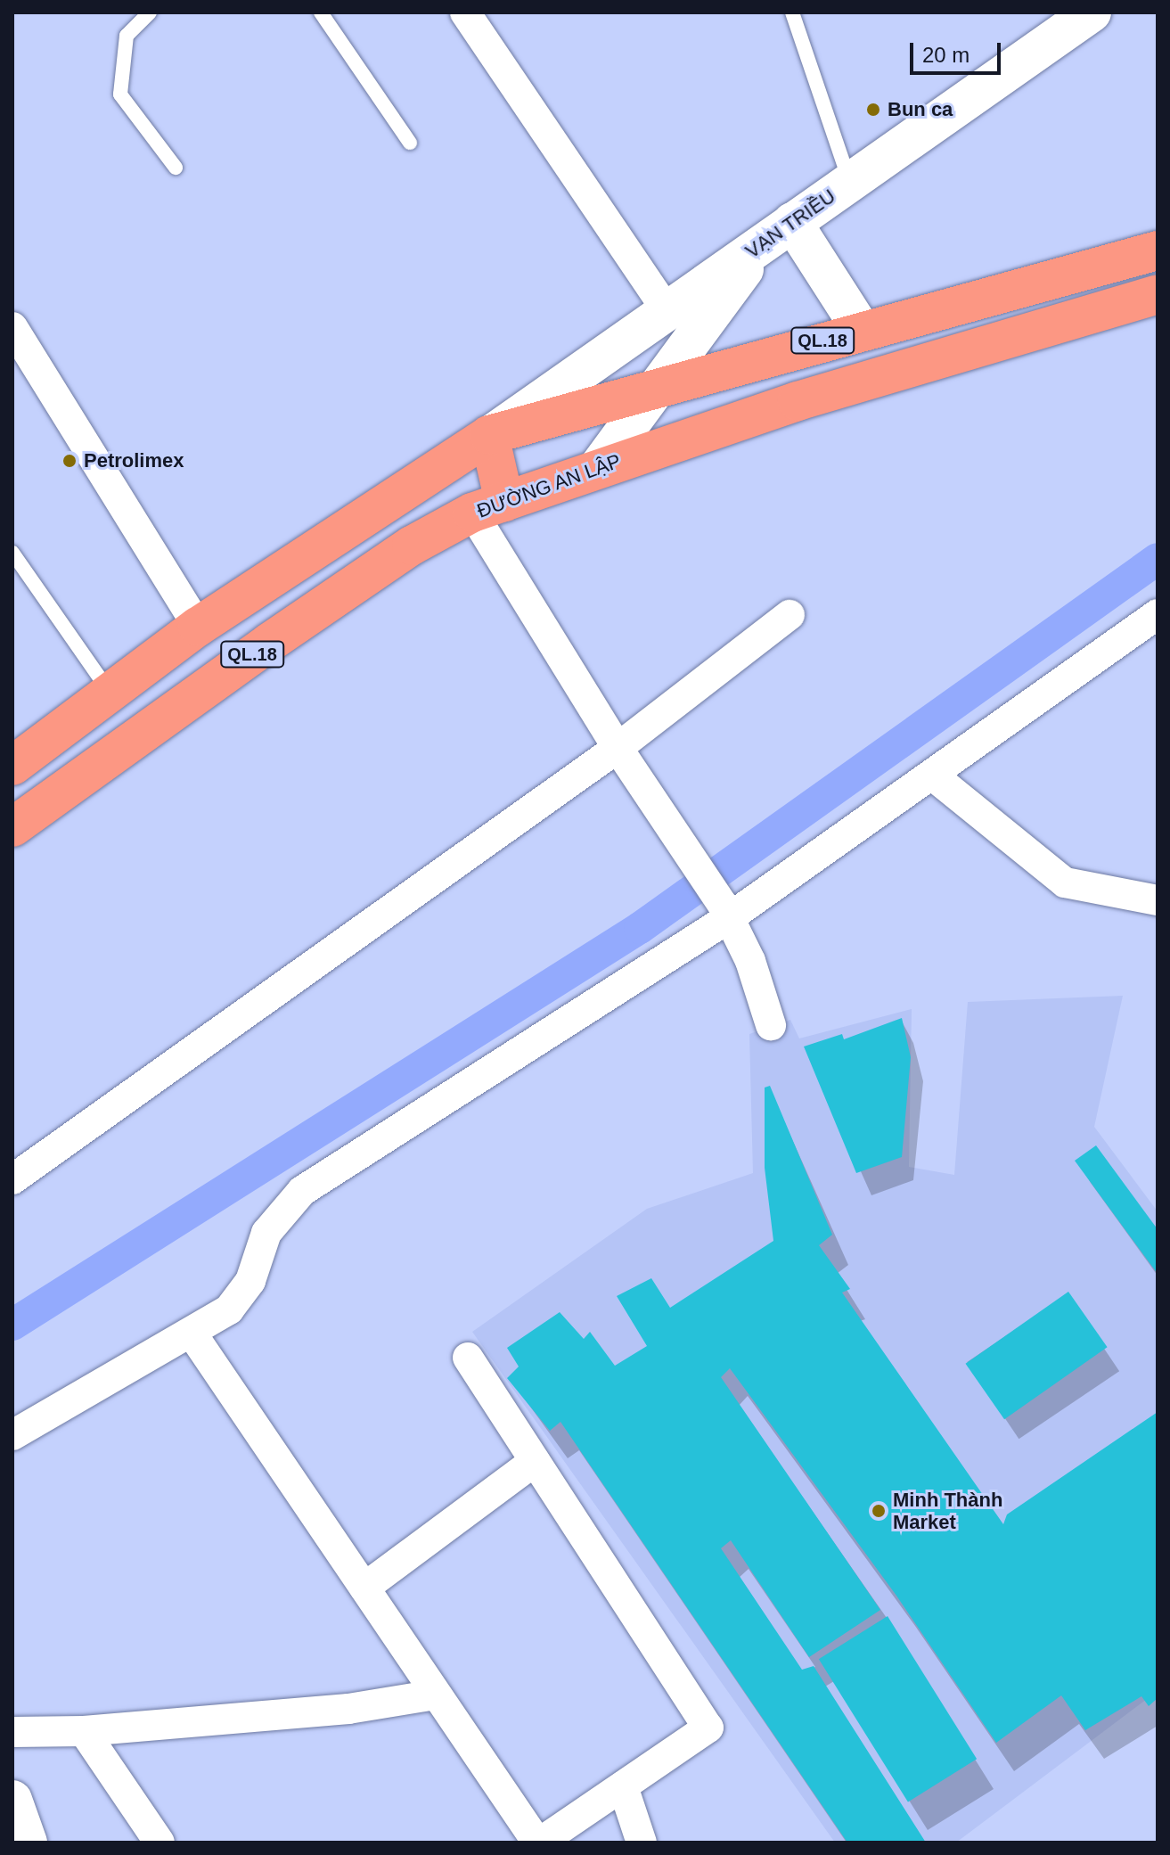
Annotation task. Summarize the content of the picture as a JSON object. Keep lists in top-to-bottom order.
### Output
{
  "streets": {
    "highway": ["QL.18", "ĐƯỜNG AN LẬP"],
    "street": ["VẠN TRIỀU"]
  },
  "crossings": [
    ["VẠN TRIỀU", "QL.18"]
  ],
  "places": ["Bun ca", "Petrolimex", "Minh Thành Market"],
  "scale_bar": "20 m"
}
